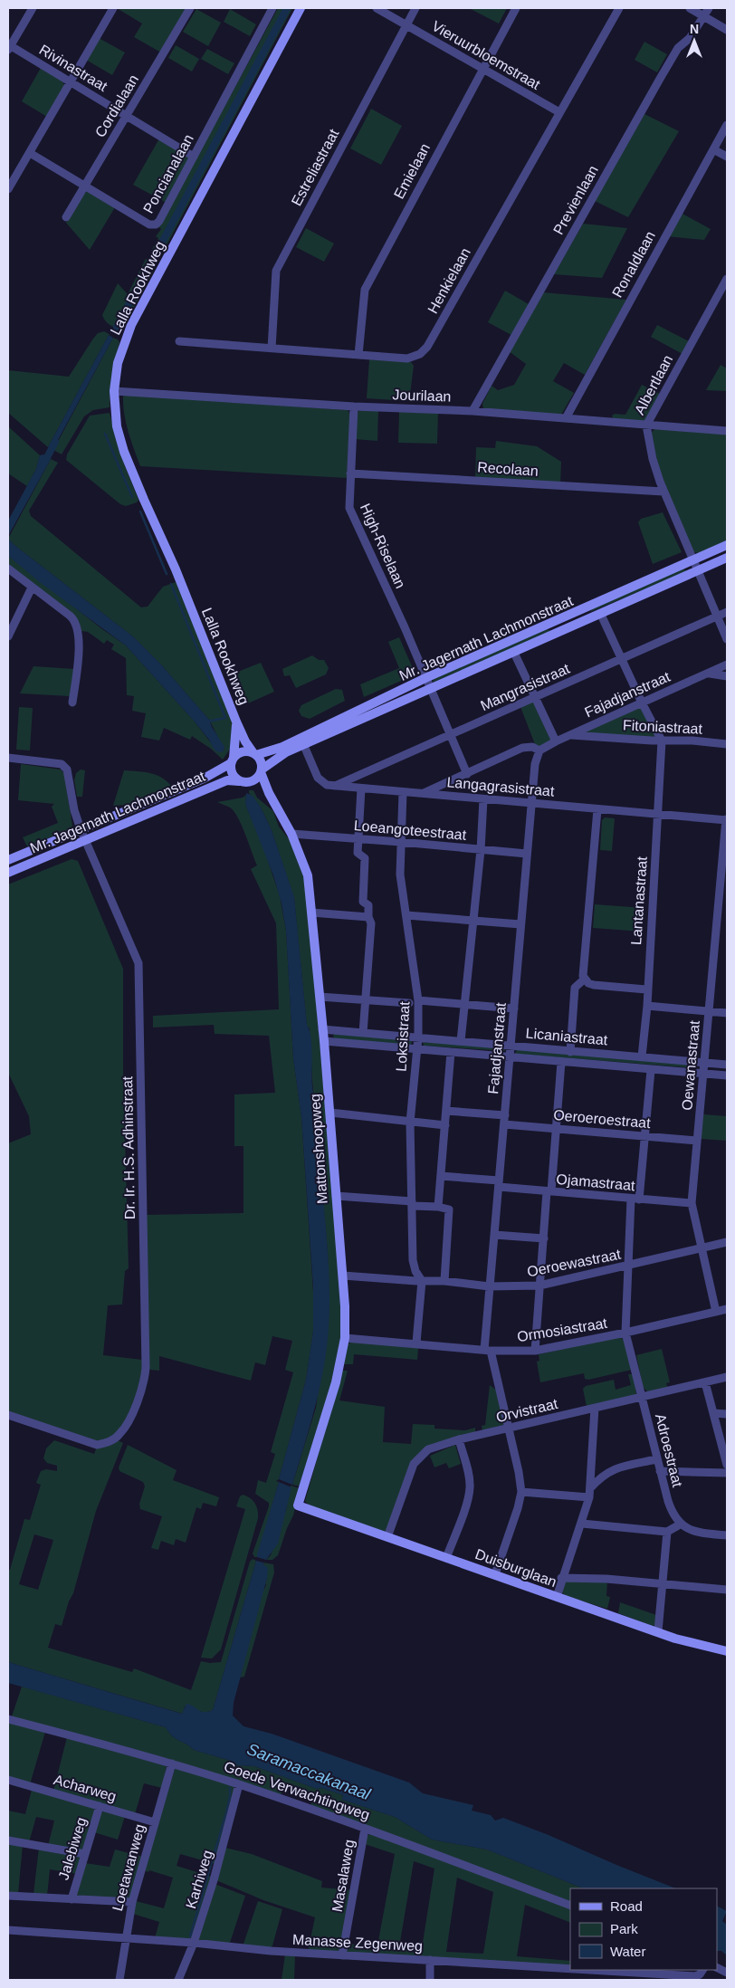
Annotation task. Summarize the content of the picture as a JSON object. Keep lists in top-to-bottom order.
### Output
{
  "streets": {
    "street": [
      "Vieruurbloemstraat",
      "Rivinastraat",
      "Cordialaan",
      "Estreliastraat",
      "Emielaan",
      "Poncianalaan",
      "Previenlaan",
      "Ronaldlaan",
      "Henkielaan",
      "Lalla Rookhweg",
      "Albertlaan",
      "Jourilaan",
      "Recolaan",
      "High-Riselaan",
      "Mr. Jagernath Lachmonstraat",
      "Mangrasistraat",
      "Fajadjanstraat",
      "Fitoniastraat",
      "Langagrasistraat",
      "Loeangoteestraat",
      "Lantanastraat",
      "Loksistraat",
      "Licaniastraat",
      "Oewanastraat",
      "Oeroeroestraat",
      "Dr. Ir. H.S. Adhinstraat",
      "Mattonshoopweg",
      "Ojamastraat",
      "Oeroewastraat",
      "Ormosiastraat",
      "Orvistraat",
      "Adroestraat",
      "Duisburglaan",
      "Acharweg",
      "Goede Verwachtingweg",
      "Jalebiweg",
      "Loetawanweg",
      "Masalaweg",
      "Karhiweg",
      "Manasse Zegenweg"
    ]
  },
  "crossings": [
    ["Vieruurbloemstraat", "Estreliastraat"],
    ["Vieruurbloemstraat", "Emielaan"],
    ["Vieruurbloemstraat", "Henkielaan"],
    ["Rivinastraat", "Cordialaan"],
    ["Rivinastraat", "Poncianalaan"],
    ["Cordialaan", "Poncianalaan"],
    ["Estreliastraat", "Henkielaan"],
    ["Emielaan", "Henkielaan"],
    ["Previenlaan", "Jourilaan"],
    ["Ronaldlaan", "Jourilaan"],
    ["Lalla Rookhweg", "Jourilaan"],
    ["Lalla Rookhweg", "Mr. Jagernath Lachmonstraat"],
    ["Lalla Rookhweg", "Mattonshoopweg"],
    ["Albertlaan", "Jourilaan"],
    ["Albertlaan", "Recolaan"],
    ["Albertlaan", "Mr. Jagernath Lachmonstraat"],
    ["Albertlaan", "Mangrasistraat"],
    ["Jourilaan", "High-Riselaan"],
    ["Recolaan", "High-Riselaan"],
    ["High-Riselaan", "Mr. Jagernath Lachmonstraat"],
    ["High-Riselaan", "Mangrasistraat"],
    ["Mr. Jagernath Lachmonstraat", "Langagrasistraat"],
    ["Mr. Jagernath Lachmonstraat", "Dr. Ir. H.S. Adhinstraat"],
    ["Mr. Jagernath Lachmonstraat", "Mattonshoopweg"],
    ["Mangrasistraat", "Langagrasistraat"],
    ["Fajadjanstraat", "Fitoniastraat"],
    ["Fajadjanstraat", "Langagrasistraat"],
    ["Fajadjanstraat", "Loeangoteestraat"],
    ["Fajadjanstraat", "Licaniastraat"],
    ["Fajadjanstraat", "Oeroeroestraat"],
    ["Fajadjanstraat", "Ojamastraat"],
    ["Fajadjanstraat", "Oeroewastraat"],
    ["Fajadjanstraat", "Ormosiastraat"],
    ["Fajadjanstraat", "Orvistraat"],
    ["Fitoniastraat", "Lantanastraat"],
    ["Langagrasistraat", "Lantanastraat"],
    ["Langagrasistraat", "Loksistraat"],
    ["Langagrasistraat", "Oewanastraat"],
    ["Loeangoteestraat", "Loksistraat"],
    ["Loeangoteestraat", "Mattonshoopweg"],
    ["Lantanastraat", "Licaniastraat"],
    ["Loksistraat", "Licaniastraat"],
    ["Loksistraat", "Oeroewastraat"],
    ["Licaniastraat", "Oewanastraat"],
    ["Licaniastraat", "Mattonshoopweg"],
    ["Licaniastraat", "Adroestraat"],
    ["Oewanastraat", "Oeroeroestraat"],
    ["Oewanastraat", "Ojamastraat"],
    ["Oewanastraat", "Oeroewastraat"],
    ["Oewanastraat", "Ormosiastraat"],
    ["Oeroeroestraat", "Adroestraat"],
    ["Mattonshoopweg", "Oeroewastraat"],
    ["Mattonshoopweg", "Ormosiastraat"],
    ["Mattonshoopweg", "Duisburglaan"],
    ["Ojamastraat", "Adroestraat"],
    ["Oeroewastraat", "Adroestraat"],
    ["Ormosiastraat", "Adroestraat"],
    ["Orvistraat", "Adroestraat"],
    ["Orvistraat", "Duisburglaan"],
    ["Acharweg", "Jalebiweg"],
    ["Acharweg", "Loetawanweg"],
    ["Goede Verwachtingweg", "Loetawanweg"],
    ["Goede Verwachtingweg", "Masalaweg"],
    ["Goede Verwachtingweg", "Karhiweg"],
    ["Loetawanweg", "Manasse Zegenweg"],
    ["Masalaweg", "Manasse Zegenweg"],
    ["Karhiweg", "Manasse Zegenweg"]
  ],
  "water": ["Saramaccakanaal"],
  "legend": ["Road", "Park", "Water"],
  "north": "top"
}
